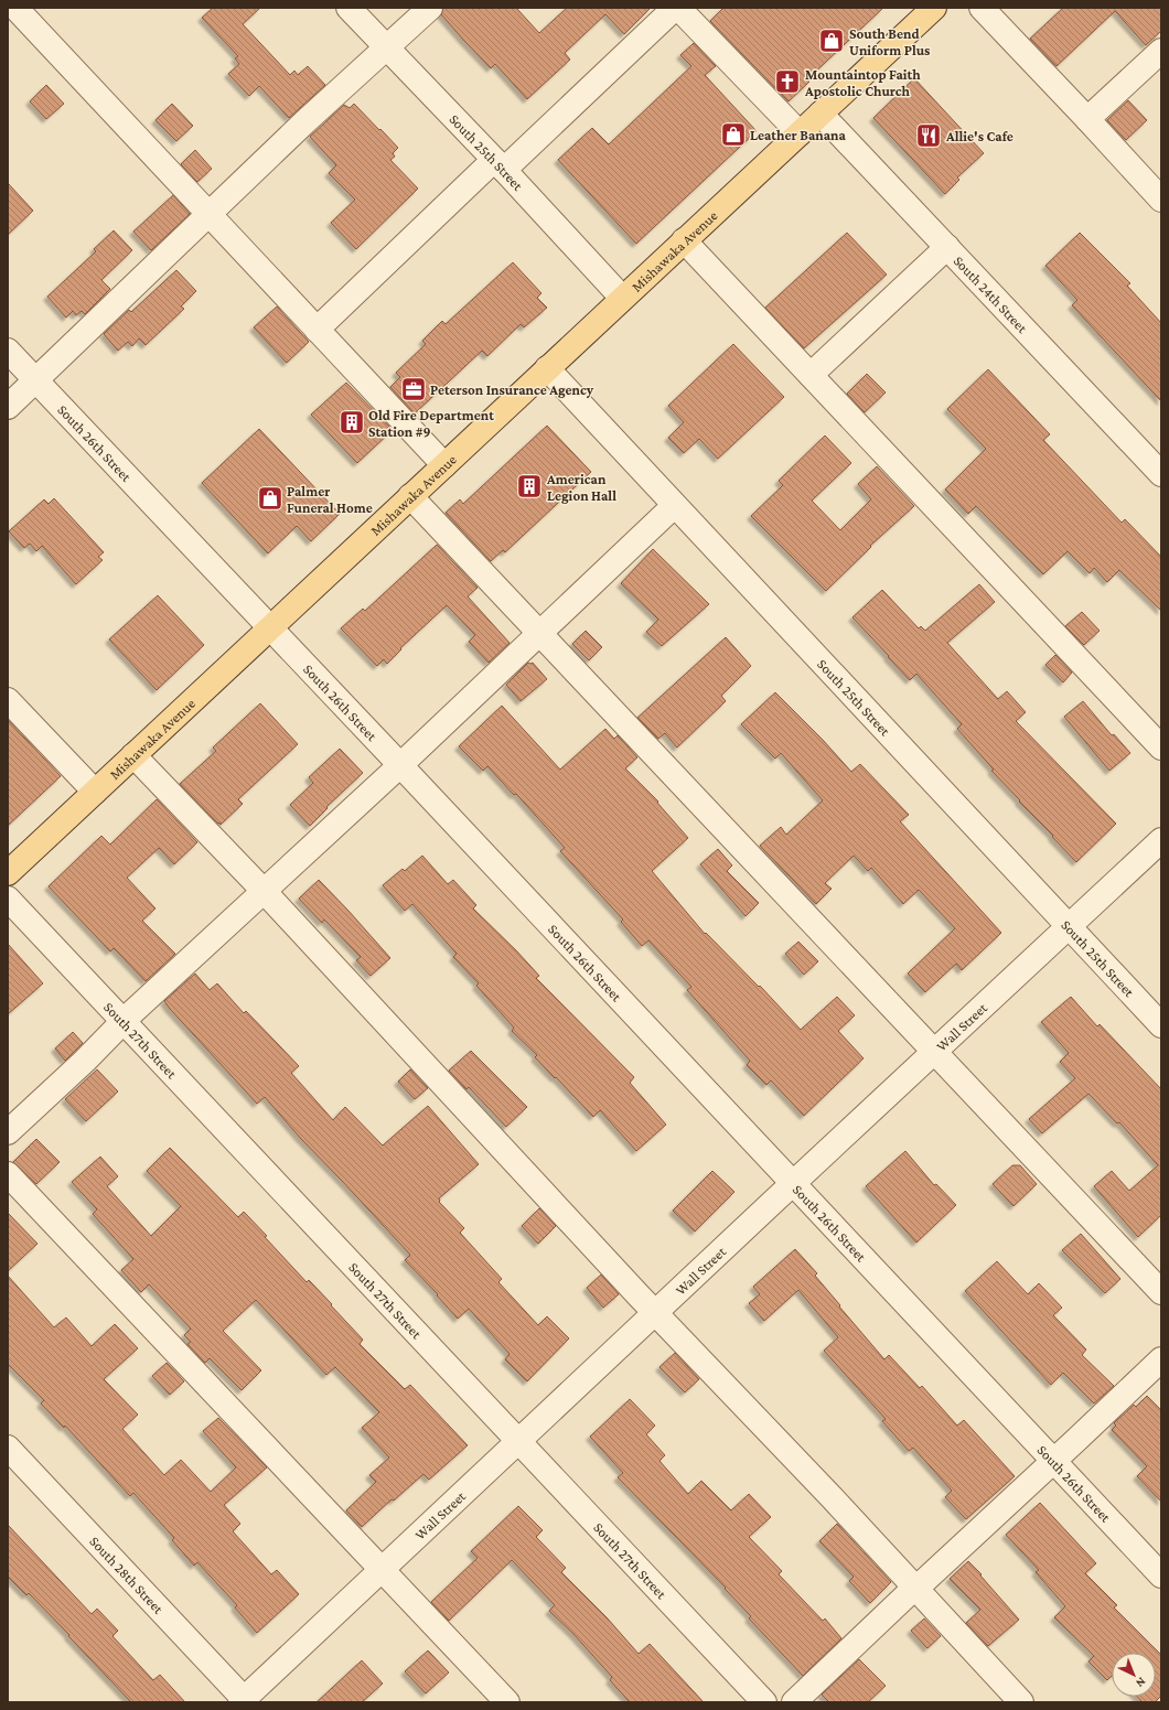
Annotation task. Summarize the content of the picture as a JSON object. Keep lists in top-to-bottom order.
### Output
{
  "streets": {
    "main road": ["Mishawaka Avenue"],
    "street": [
      "South 25th Street",
      "South 24th Street",
      "South 26th Street",
      "Wall Street",
      "South 27th Street",
      "South 28th Street"
    ]
  },
  "crossings": [
    ["South 25th Street", "Mishawaka Avenue"],
    ["South 25th Street", "Wall Street"],
    ["Mishawaka Avenue", "South 24th Street"],
    ["Mishawaka Avenue", "South 26th Street"],
    ["South 26th Street", "Wall Street"],
    ["Wall Street", "South 27th Street"],
    ["Wall Street", "South 28th Street"]
  ],
  "places": {
    "shop": ["South Bend Uniform Plus", "Leather Banana", "Palmer Funeral Home"],
    "church": ["Mountaintop Faith Apostolic Church"],
    "restaurant": ["Allie's Cafe"],
    "office": ["Peterson Insurance Agency"],
    "building": ["Old Fire Department Station #9", "American Legion Hall"]
  },
  "north": "bottom right"
}
